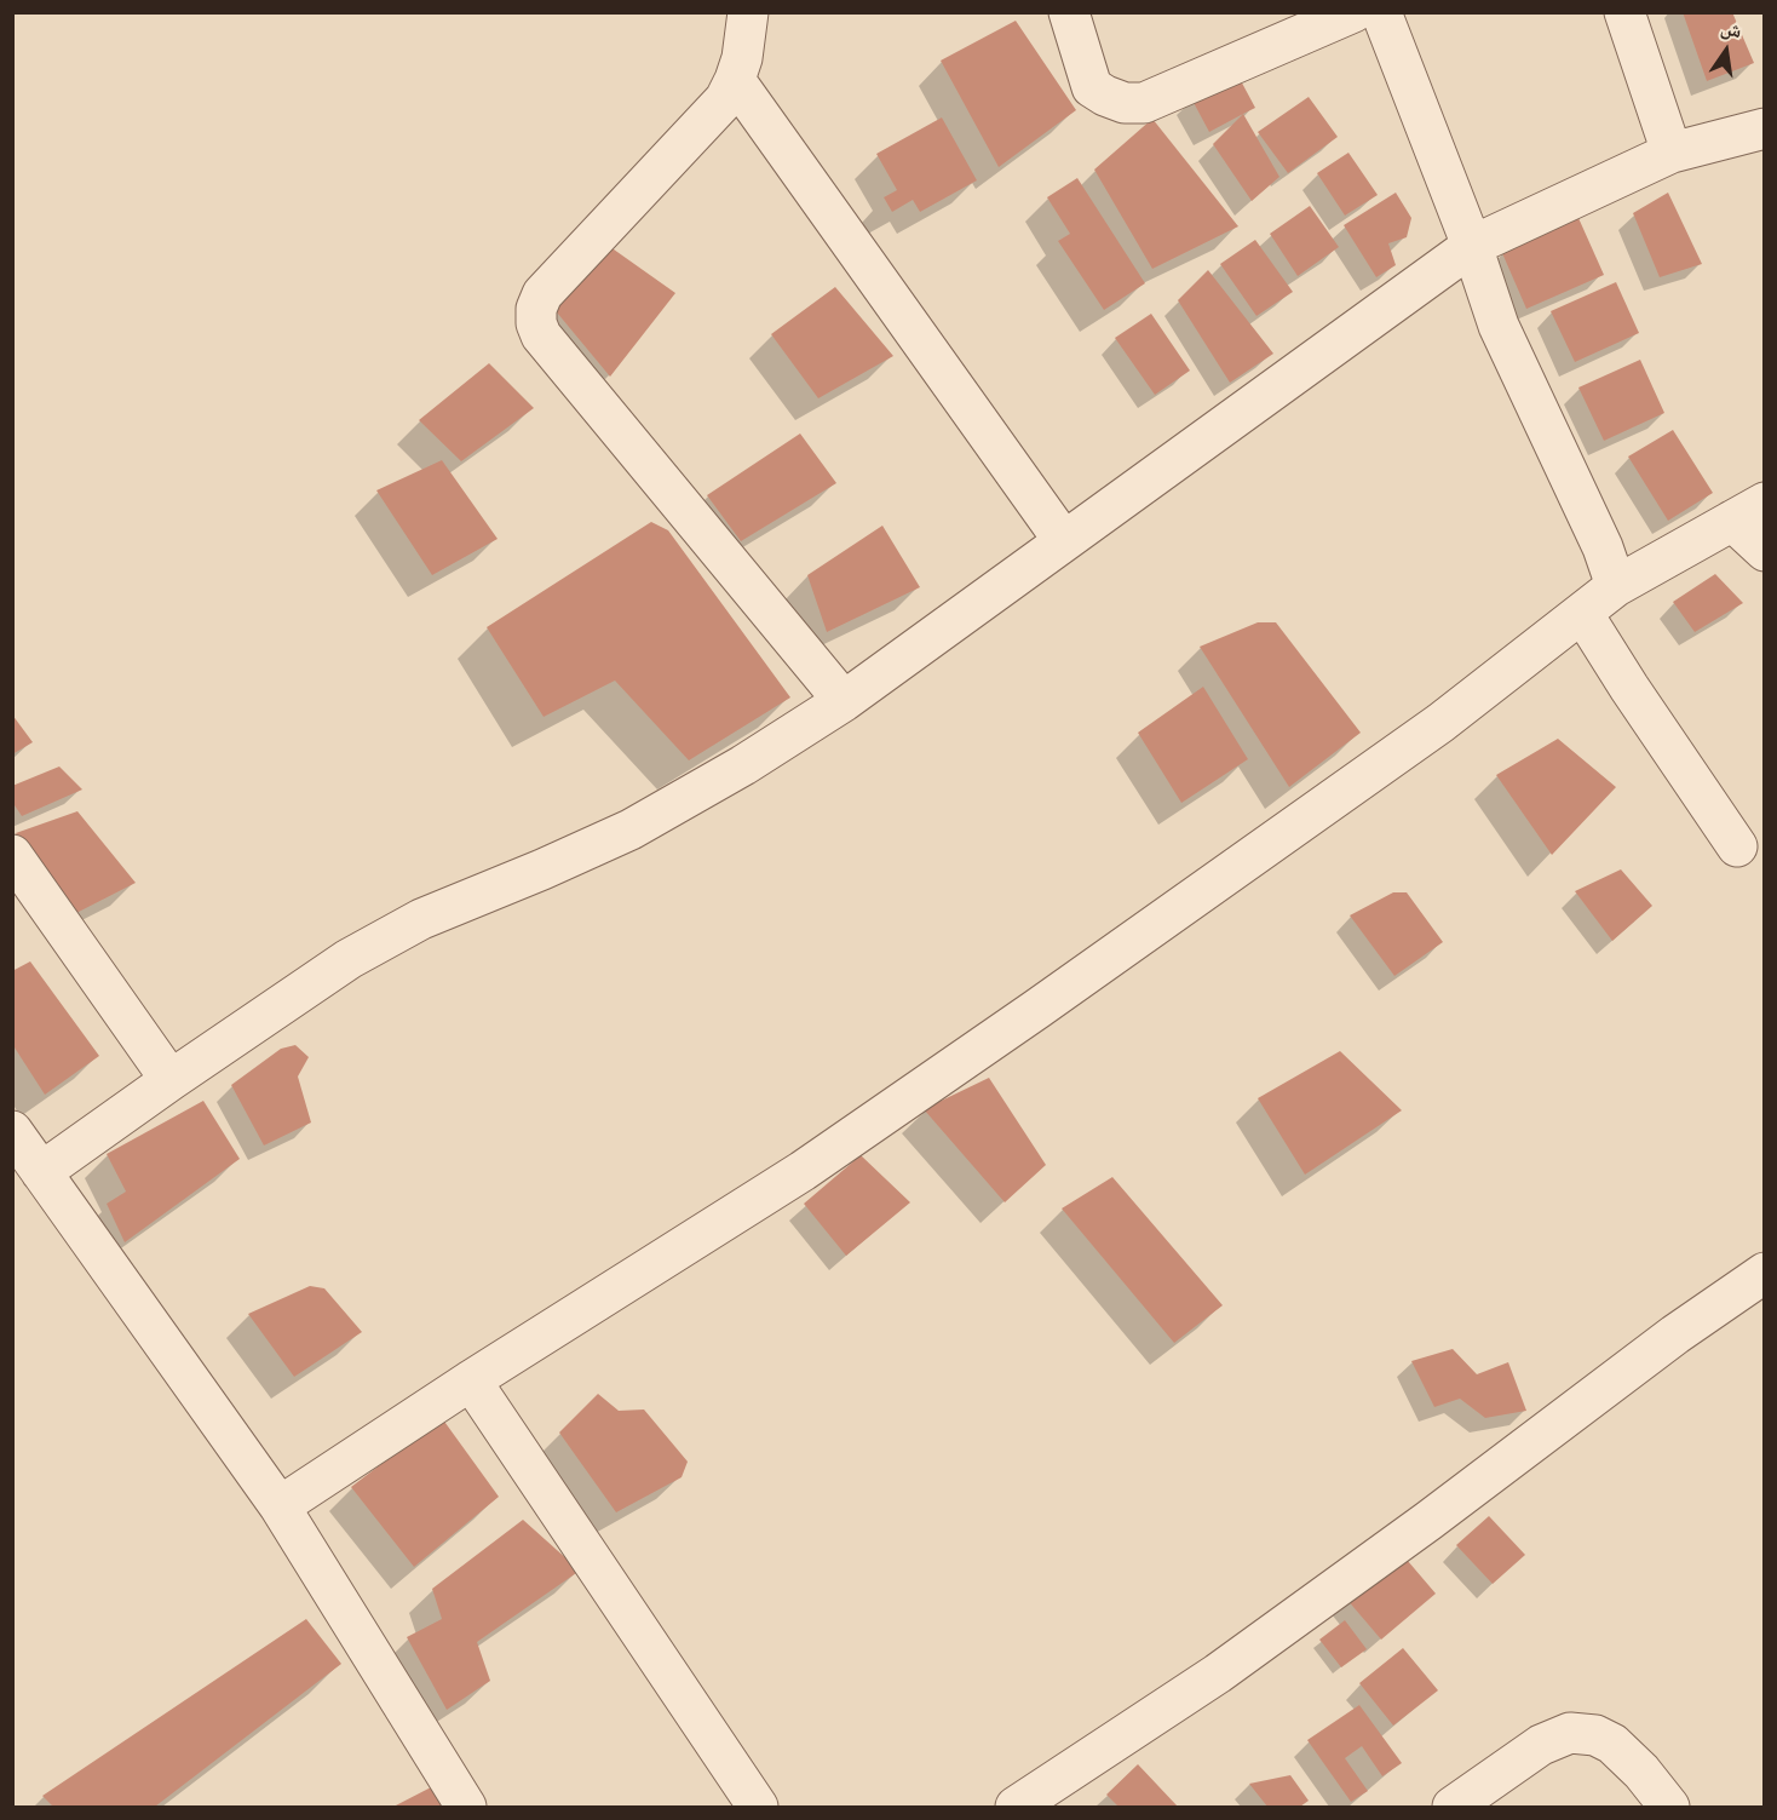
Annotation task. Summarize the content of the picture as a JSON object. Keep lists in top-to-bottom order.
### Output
{
  "north": "top"
}
